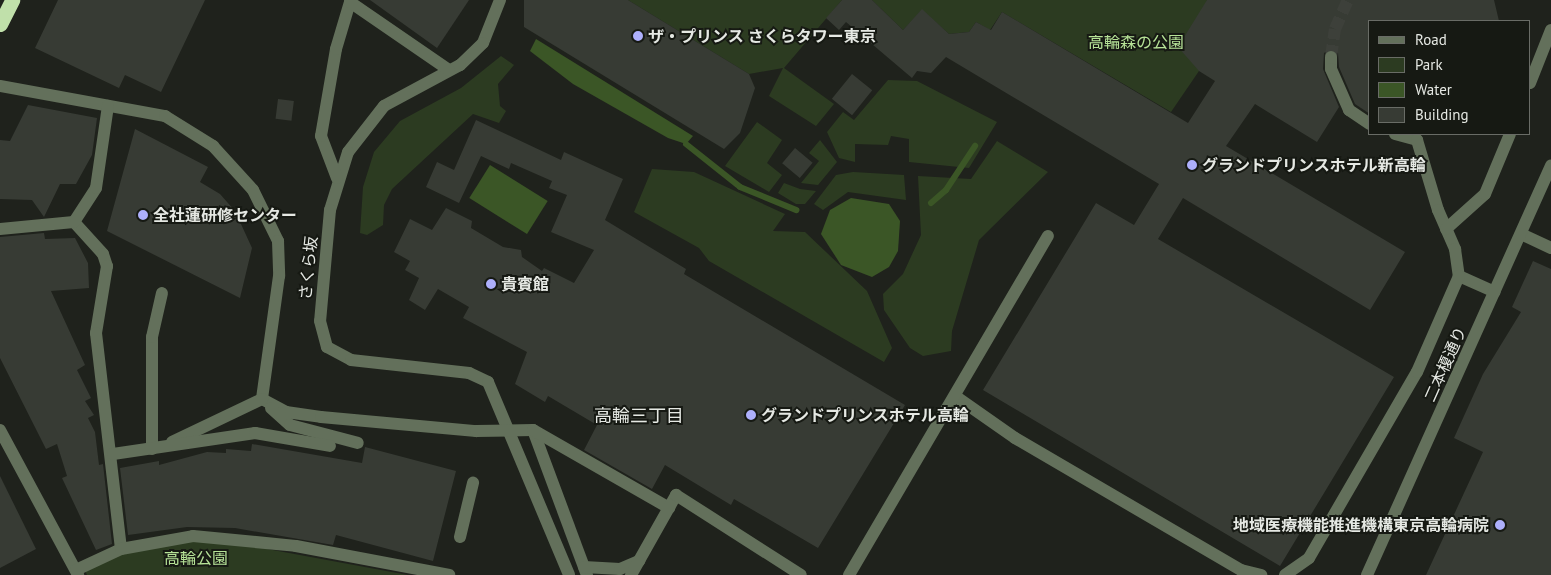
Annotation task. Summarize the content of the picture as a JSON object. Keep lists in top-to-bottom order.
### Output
{
  "streets": {
    "street": ["さくら坂", "二本榎通り"]
  },
  "districts": ["高輪三丁目"],
  "parks": ["高輪森の公園", "高輪公園"],
  "places": [
    "ザ・プリンス さくらタワー東京",
    "グランドプリンスホテル新高輪",
    "全社蓮研修センター",
    "貴賓館",
    "グランドプリンスホテル高輪",
    "地域医療機能推進機構東京高輪病院"
  ],
  "legend": [
    "Road",
    "Park",
    "Water",
    "Building"
  ]
}
